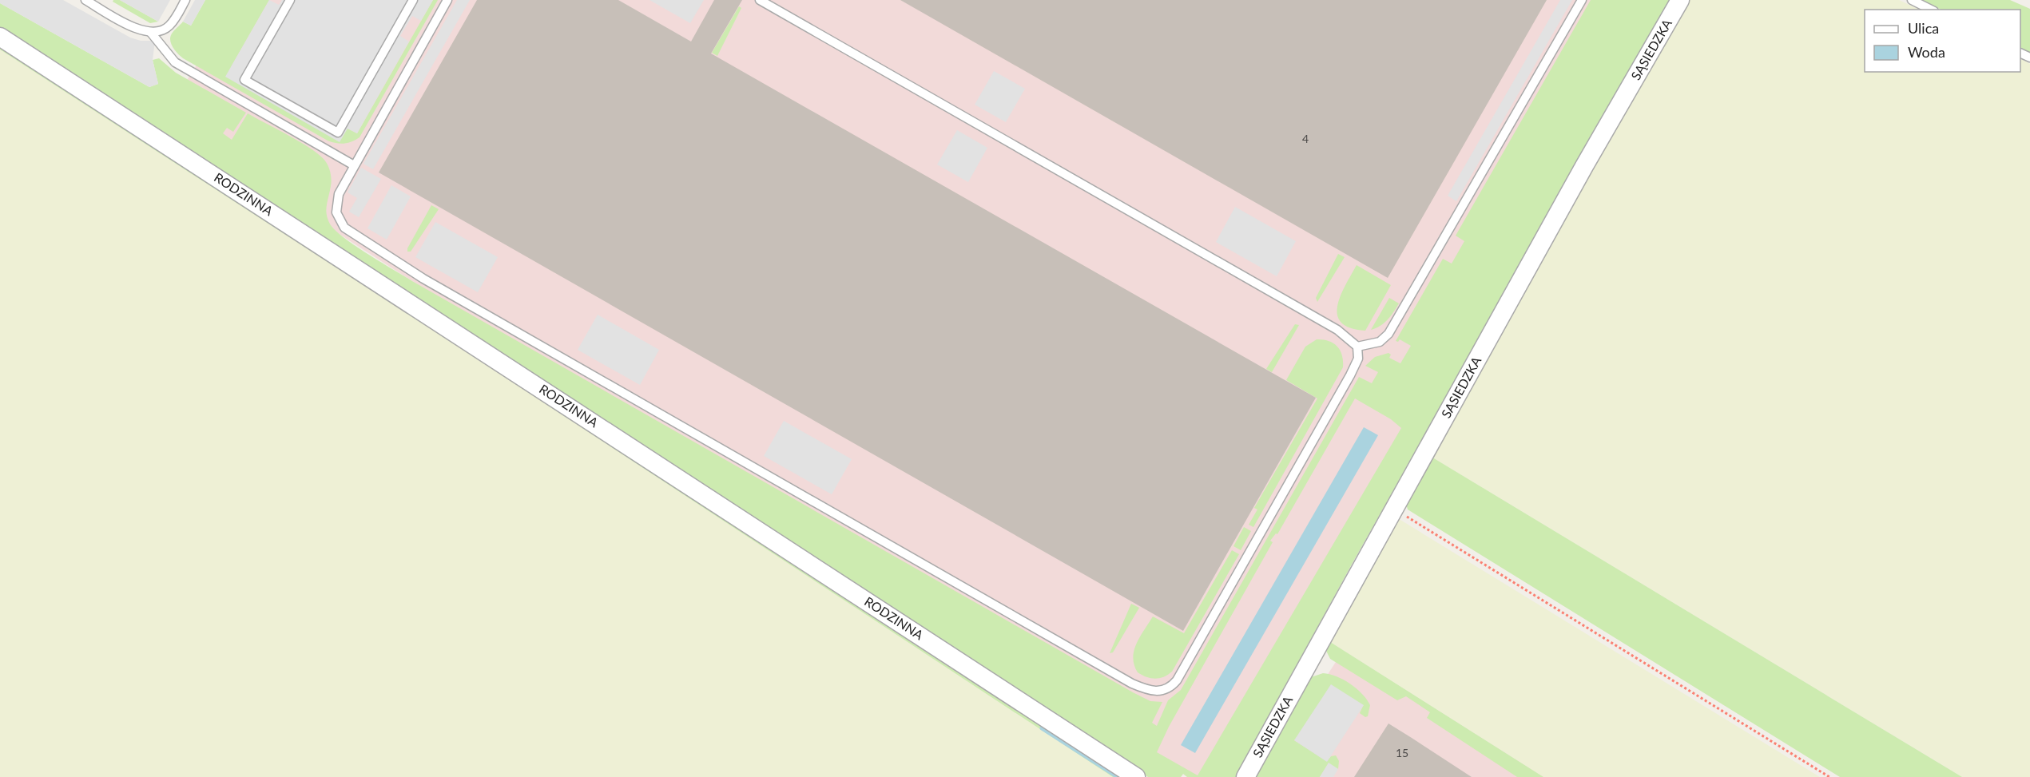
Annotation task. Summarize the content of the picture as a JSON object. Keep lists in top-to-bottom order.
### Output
{
  "streets": {
    "street": ["SĄSIEDZKA", "RODZINNA"]
  },
  "house_numbers": ["4", "15"],
  "legend": ["Ulica", "Woda"]
}
